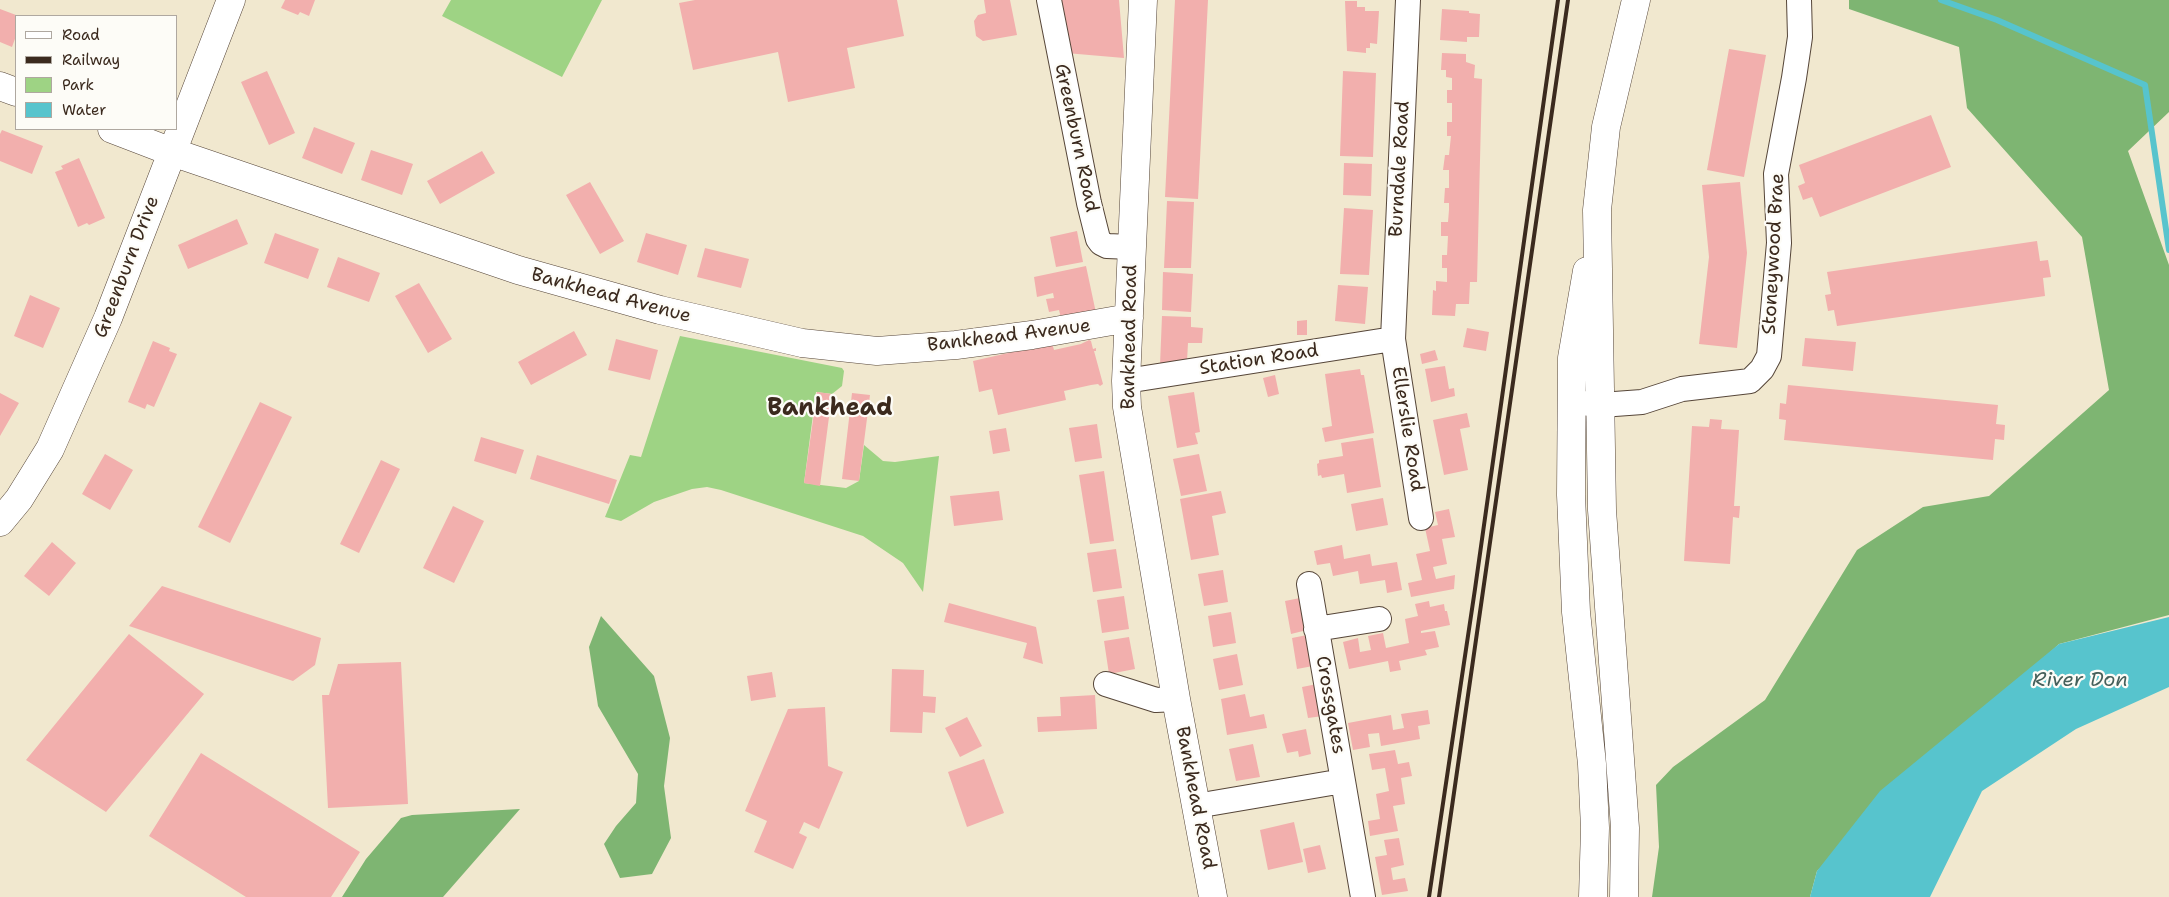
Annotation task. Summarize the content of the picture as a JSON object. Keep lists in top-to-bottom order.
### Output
{
  "streets": {
    "street": [
      "Greenburn Road",
      "Burndale Road",
      "Stoneywood Brae",
      "Greenburn Drive",
      "Bankhead Avenue",
      "Bankhead Road",
      "Station Road",
      "Ellerslie Road",
      "Crossgates"
    ]
  },
  "crossings": [
    ["Greenburn Road", "Bankhead Road"],
    ["Burndale Road", "Station Road"],
    ["Burndale Road", "Ellerslie Road"],
    ["Greenburn Drive", "Bankhead Avenue"],
    ["Bankhead Avenue", "Bankhead Road"],
    ["Bankhead Road", "Station Road"],
    ["Bankhead Road", "Crossgates"],
    ["Station Road", "Ellerslie Road"]
  ],
  "districts": ["Bankhead"],
  "water": ["River Don"],
  "legend": [
    "Road",
    "Railway",
    "Park",
    "Water"
  ]
}
